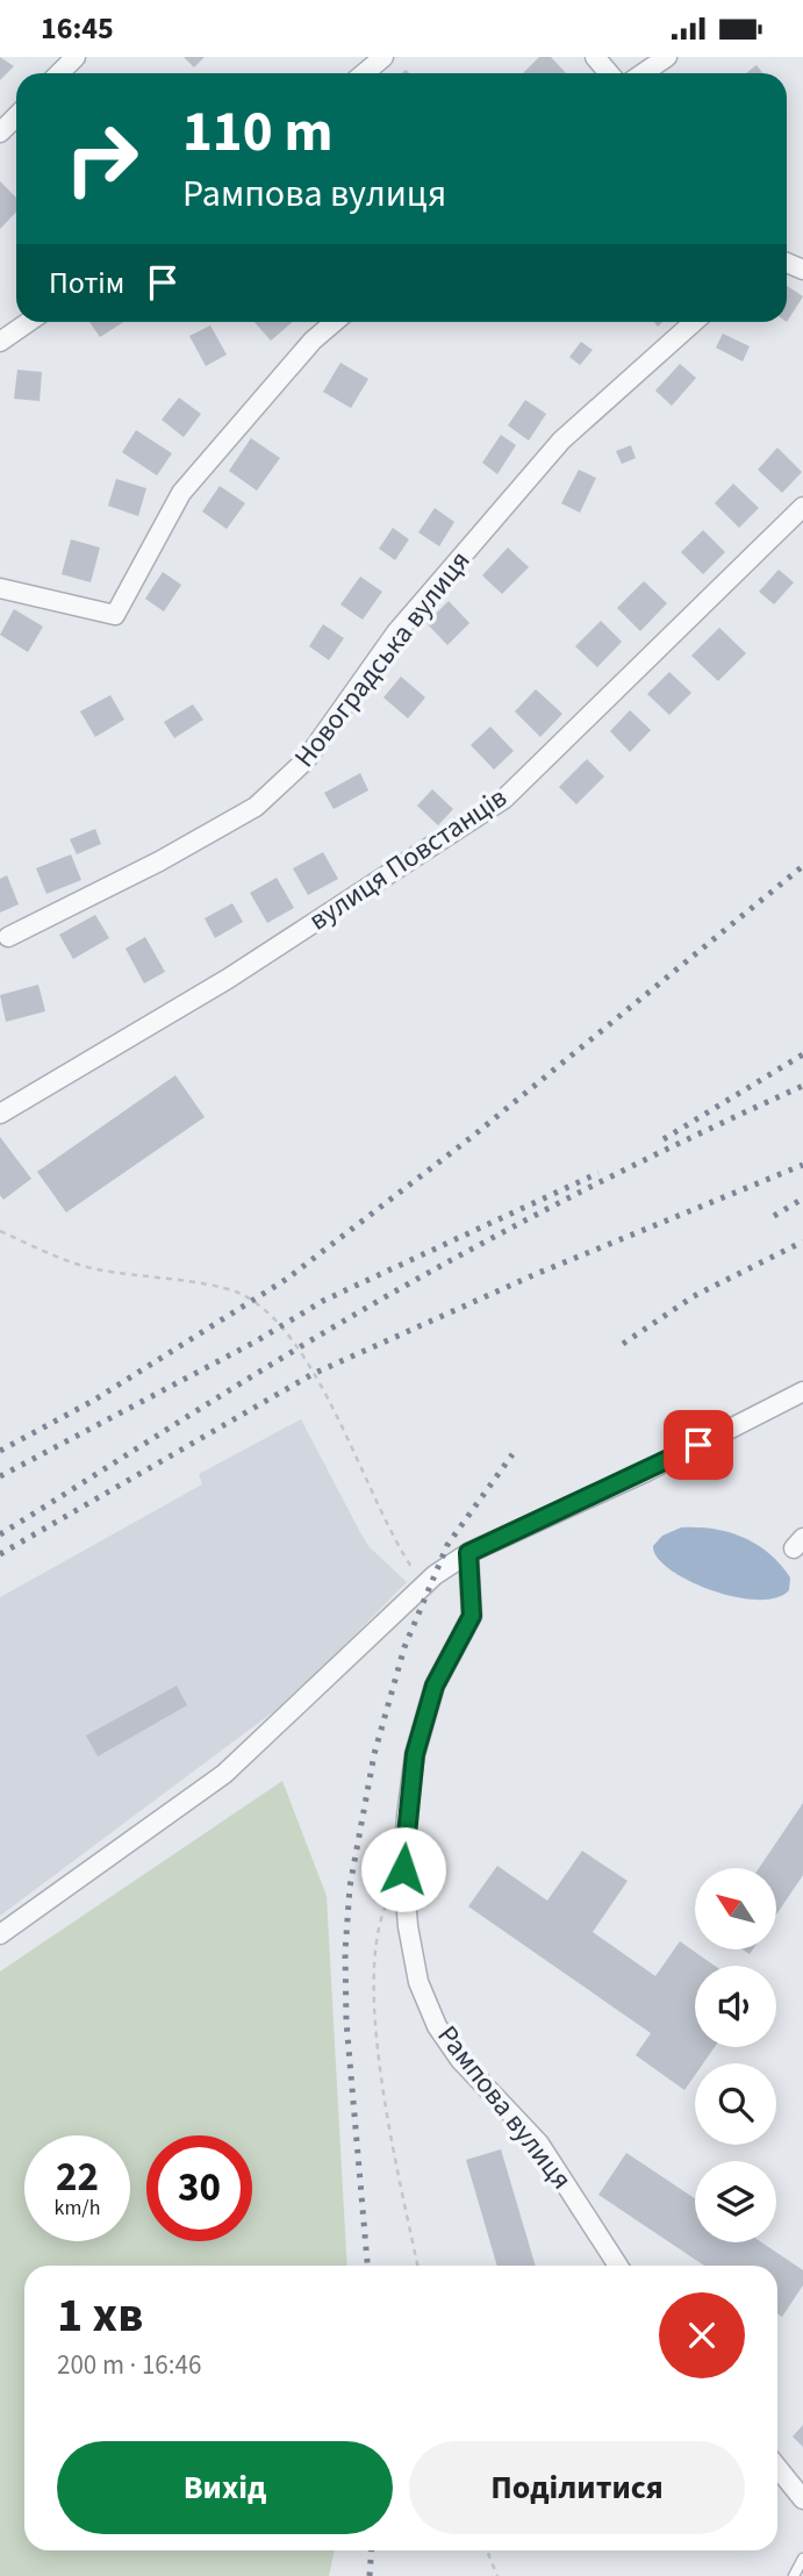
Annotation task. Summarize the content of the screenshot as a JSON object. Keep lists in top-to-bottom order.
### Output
{
  "streets": {
    "street": ["Новоградська вулиця", "вулиця Повстанців", "Рампова вулиця"]
  },
  "north": "top left",
  "page": {
    "status": "16:45",
    "turn": ["110 m", "Рампова вулиця"],
    "then": "Потім",
    "speed": "22 km/h",
    "limit": "30",
    "heading": ["1 хв", "200 m · 16:46"],
    "buttons": ["Вихід", "Поділитися"]
  }
}
